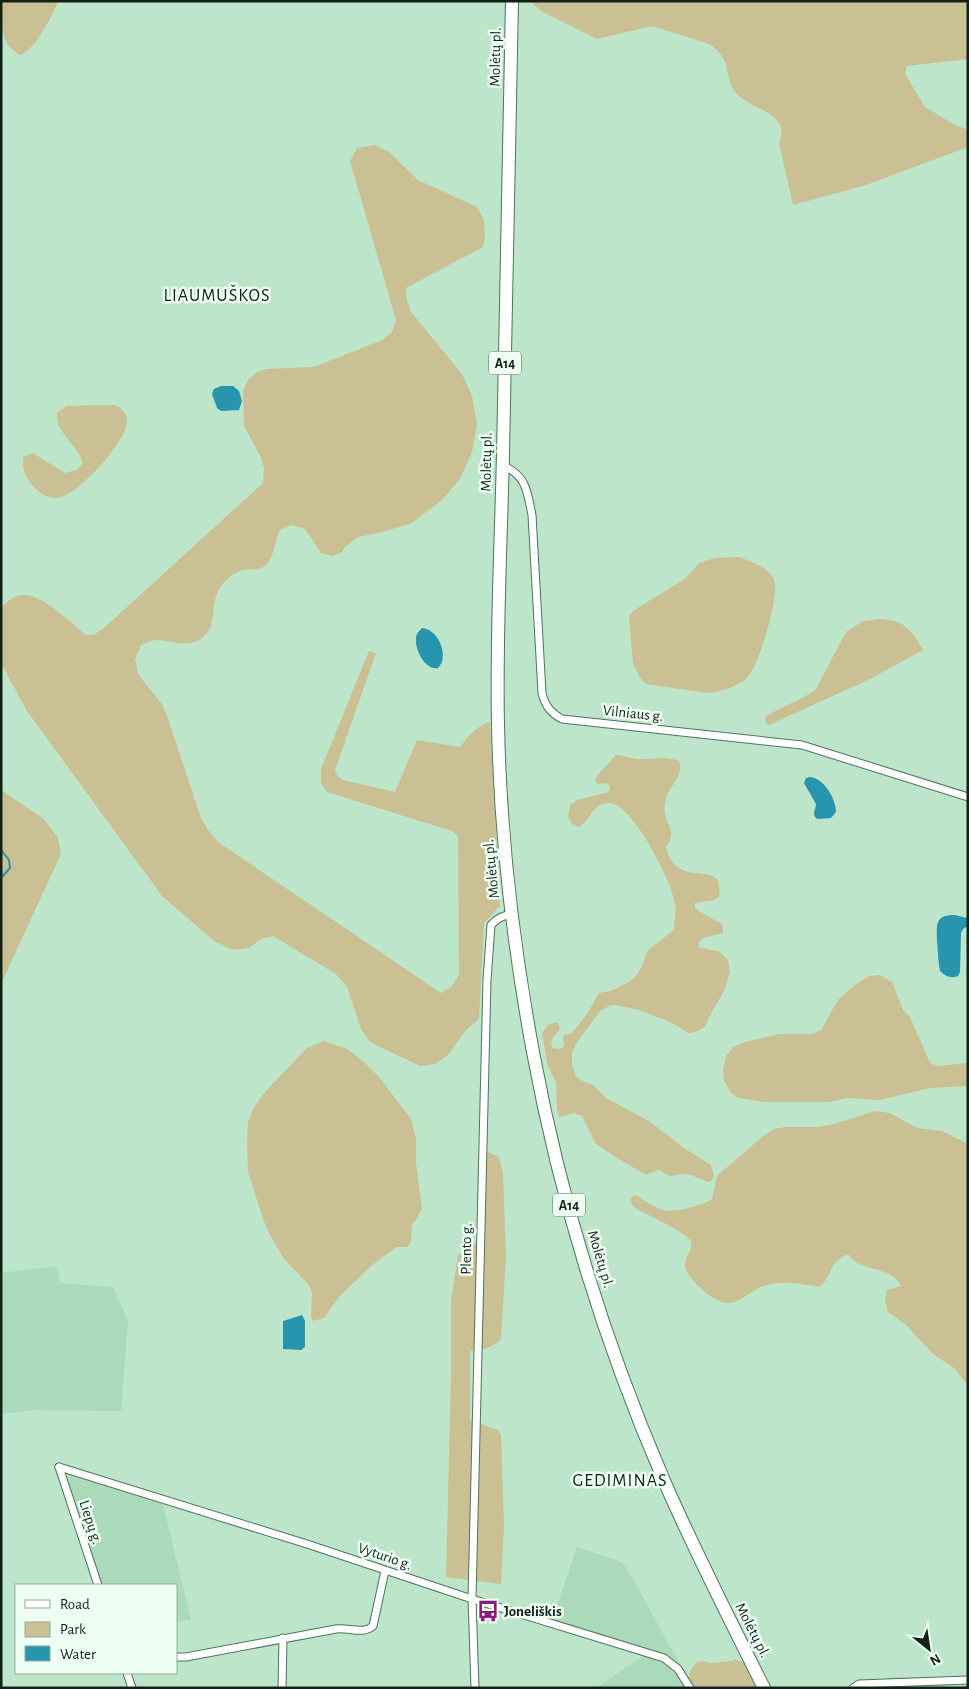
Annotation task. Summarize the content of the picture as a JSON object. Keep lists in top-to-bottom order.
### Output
{
  "streets": {
    "highway": ["Molėtų pl.", "A14"],
    "street": [
      "Vilniaus g.",
      "Plento g.",
      "Liepų g.",
      "Vyturio g."
    ]
  },
  "crossings": [
    ["Molėtų pl.", "Vilniaus g."],
    ["Molėtų pl.", "Plento g."],
    ["Plento g.", "Vyturio g."],
    ["Liepų g.", "Vyturio g."]
  ],
  "districts": ["LIAUMUŠKOS", "GEDIMINAS"],
  "places": {
    "bus stop": ["Joneliškis"]
  },
  "legend": ["Road", "Park", "Water"],
  "north": "bottom right"
}
